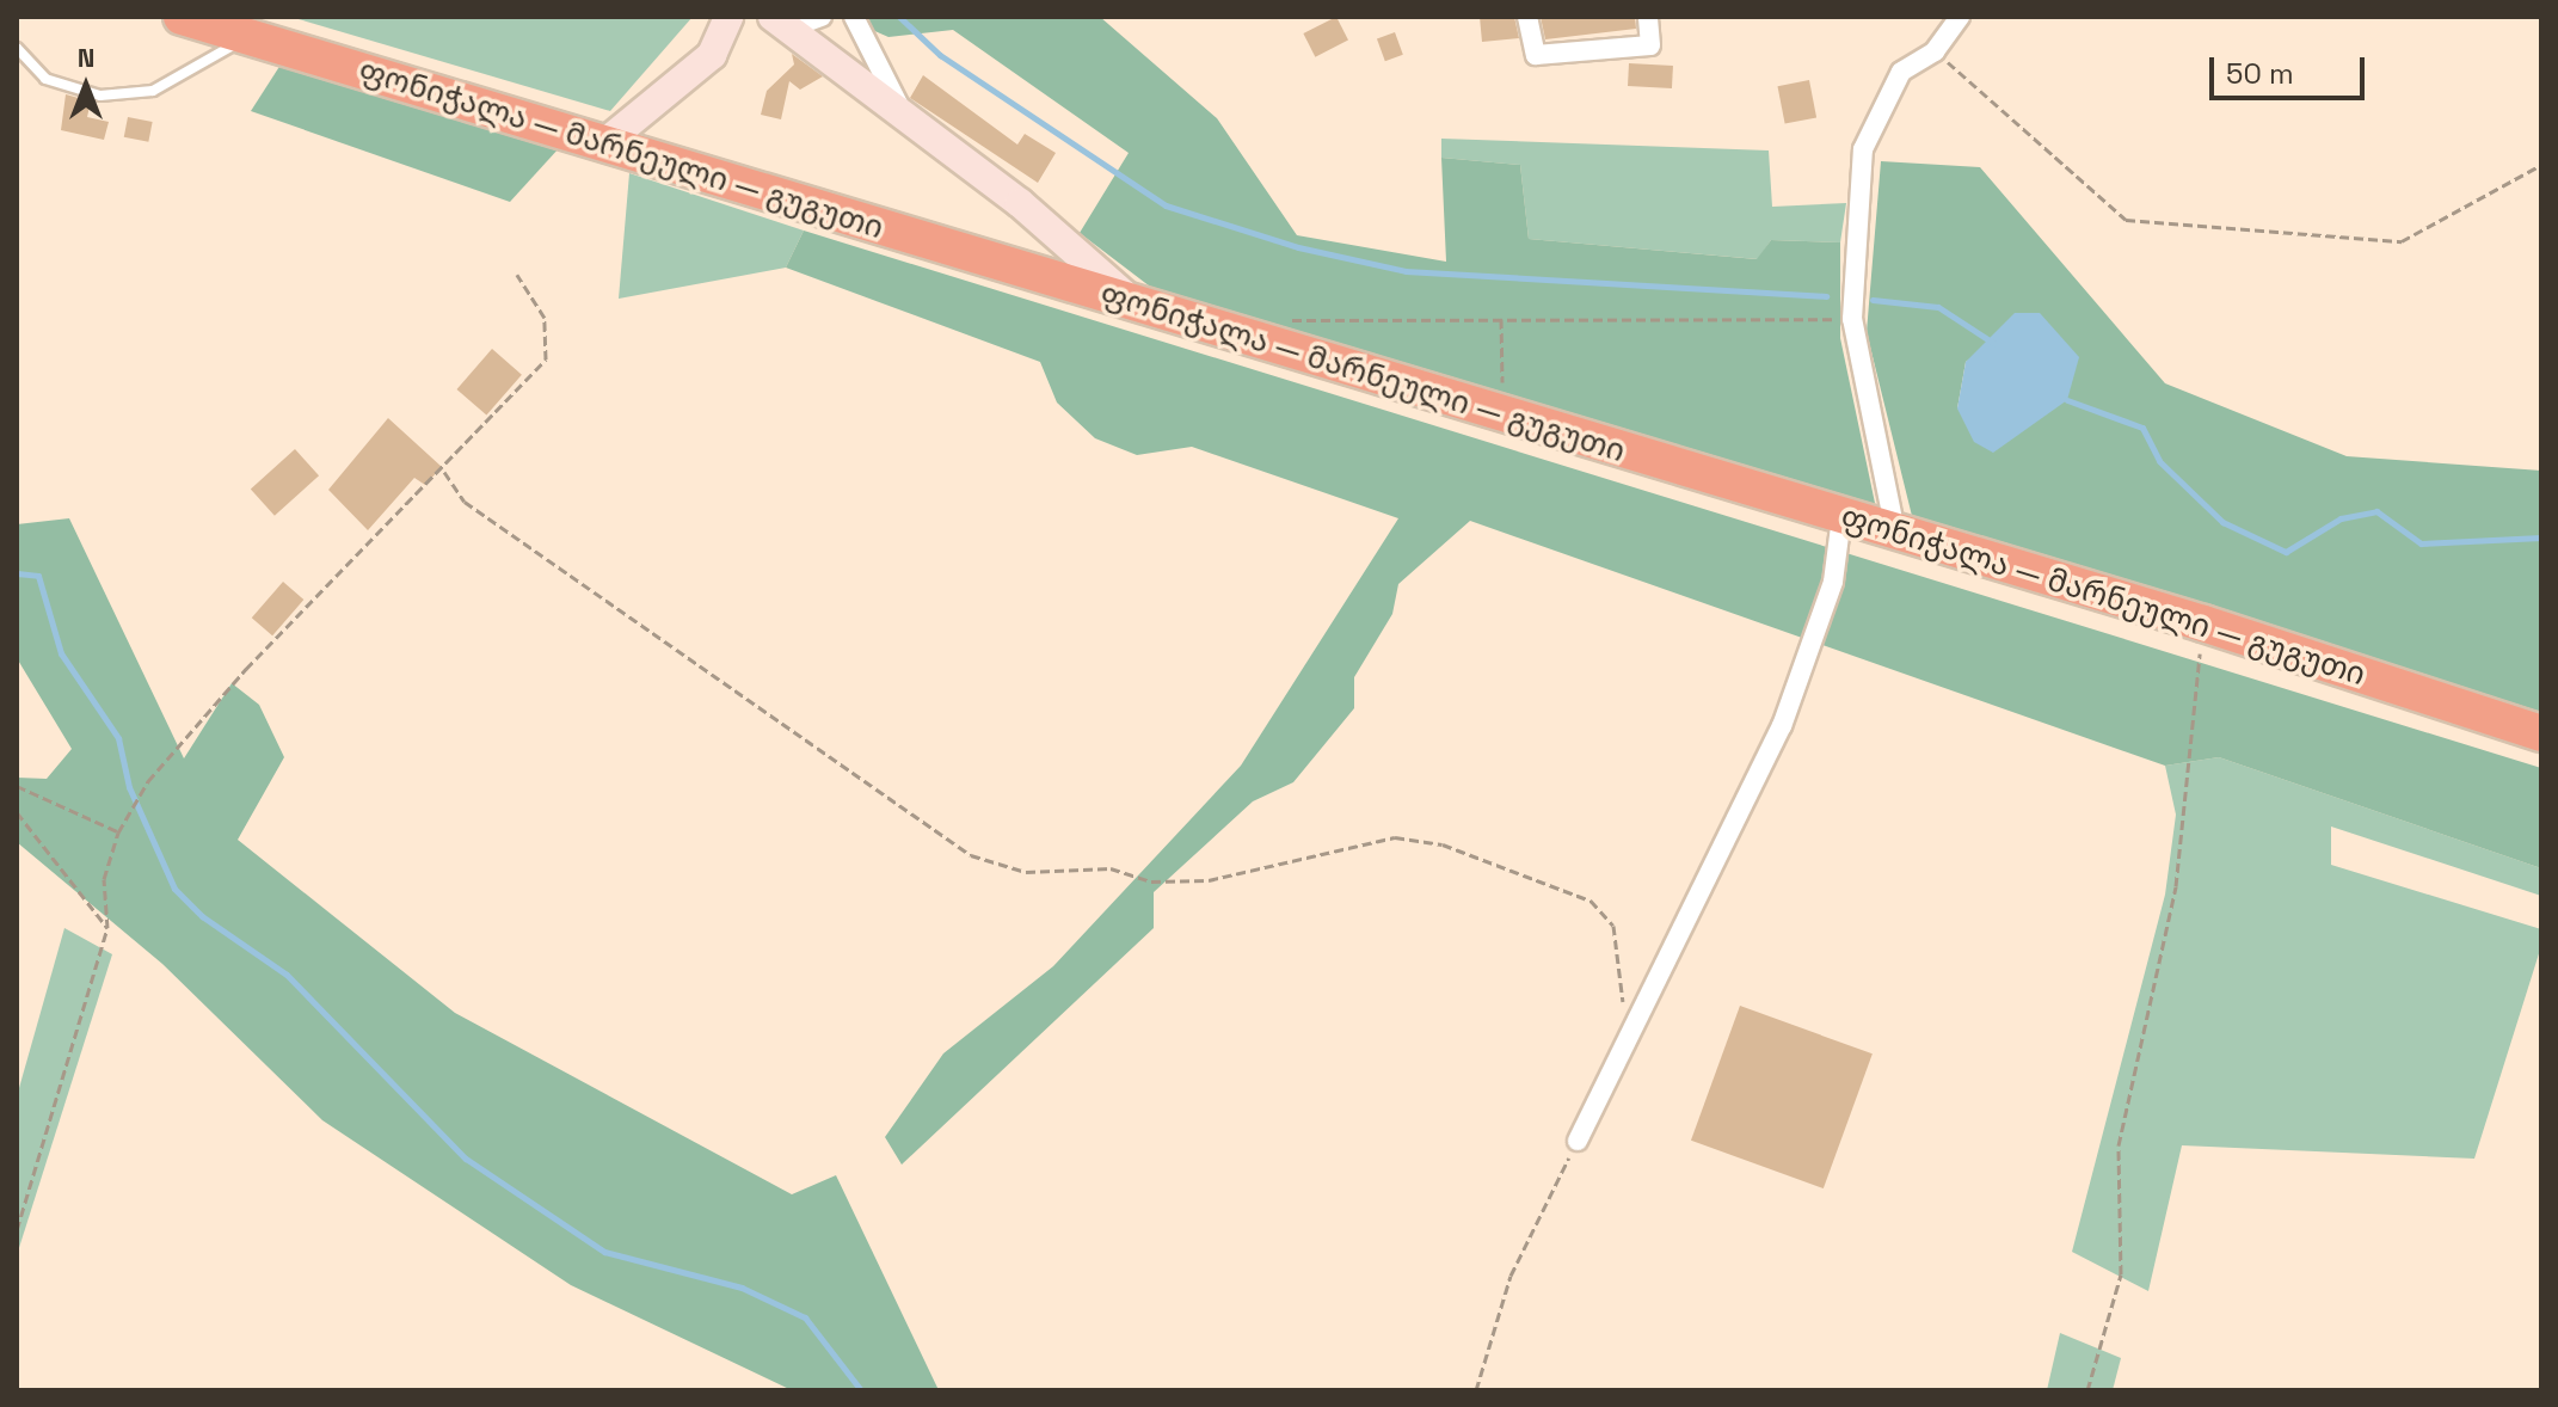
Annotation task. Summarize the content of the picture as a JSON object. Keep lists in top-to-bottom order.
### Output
{
  "streets": {
    "highway": ["ფონიჭალა — მარნეული — გუგუთი"]
  },
  "scale_bar": "50 m",
  "north": "top"
}
